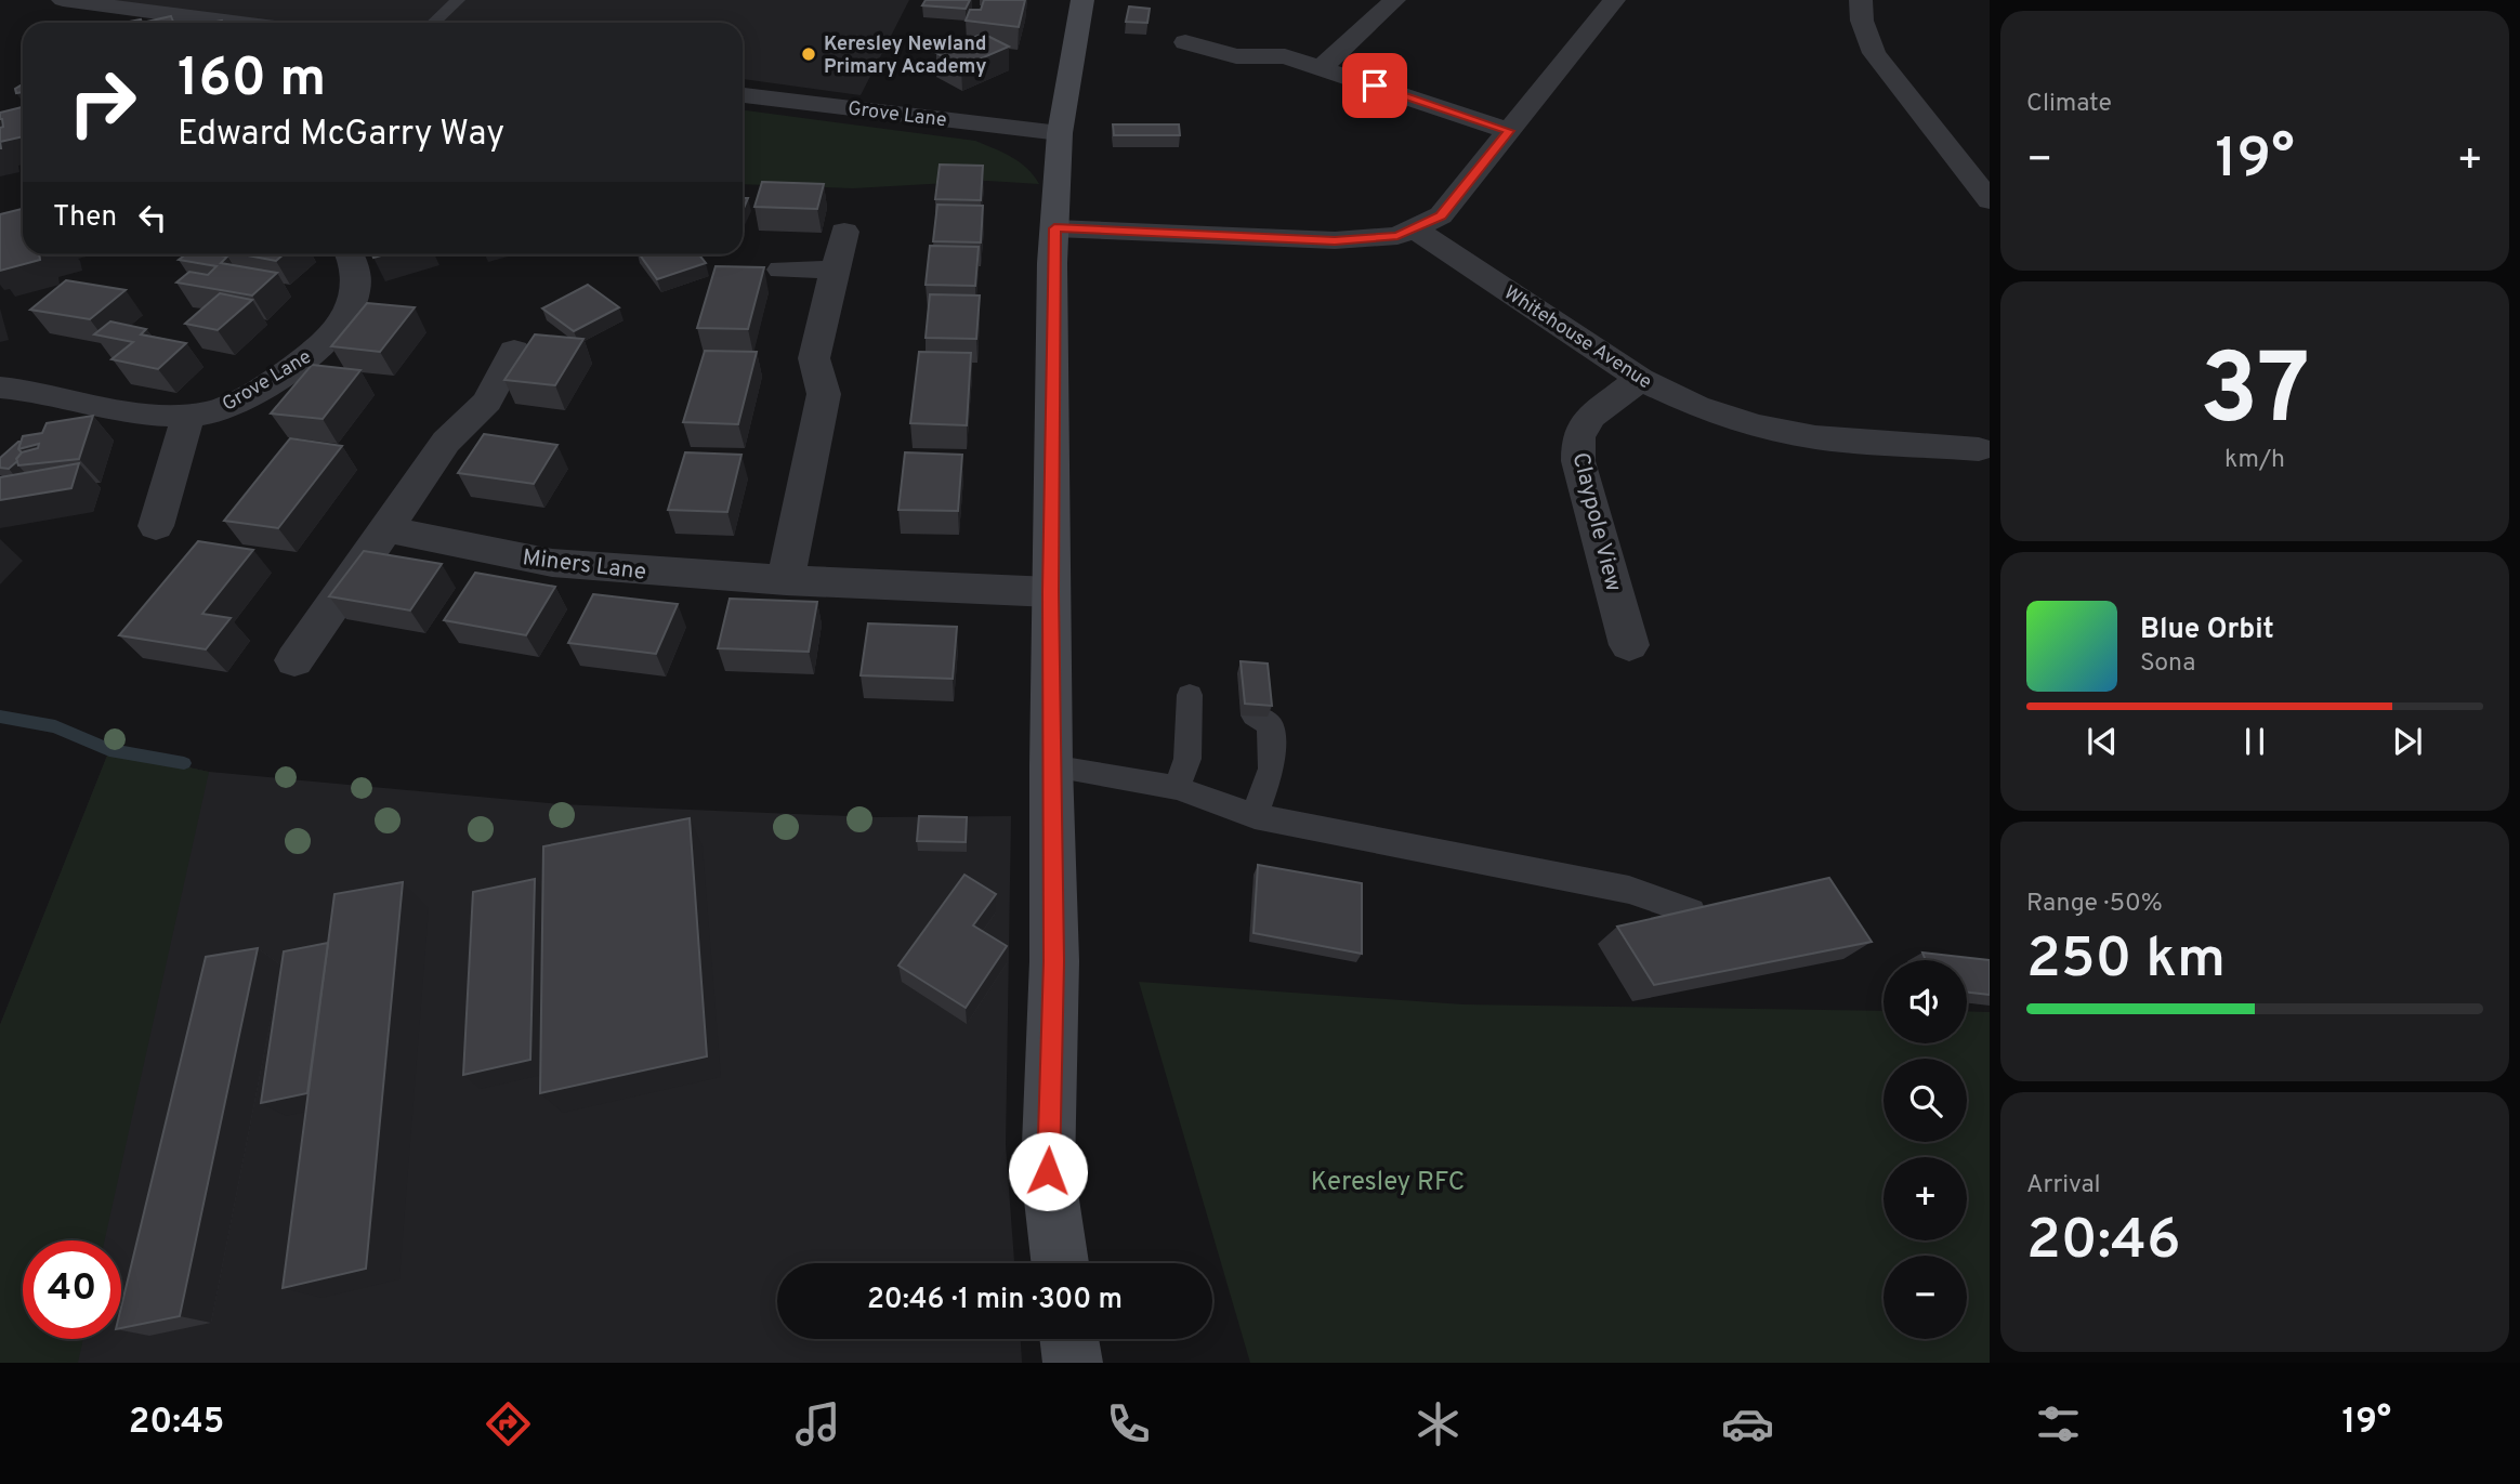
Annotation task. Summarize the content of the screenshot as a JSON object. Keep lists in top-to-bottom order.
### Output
{
  "streets": {
    "street": [
      "Grove Lane",
      "Whitehouse Avenue",
      "Claypole View",
      "Miners Lane"
    ]
  },
  "crossings": [
    ["Whitehouse Avenue", "Claypole View"]
  ],
  "parks": ["Keresley RFC"],
  "places": ["Keresley Newland Primary Academy"],
  "page": {
    "tile": [
      "Climate",
      ["37", "km/h"],
      ["Range · 50%", "250 km"],
      ["Arrival", "20:46"]
    ],
    "turn": ["160 m", "Edward McGarry Way"],
    "heat": ["−", "19°", "+"],
    "then": "Then",
    "song": ["Blue Orbit", "Sona"],
    "map_buttons": ["+", "−"],
    "limit": "40",
    "trip": "20:46 · 1 min · 300 m",
    "tabs": ["20:45", "19°"]
  }
}
